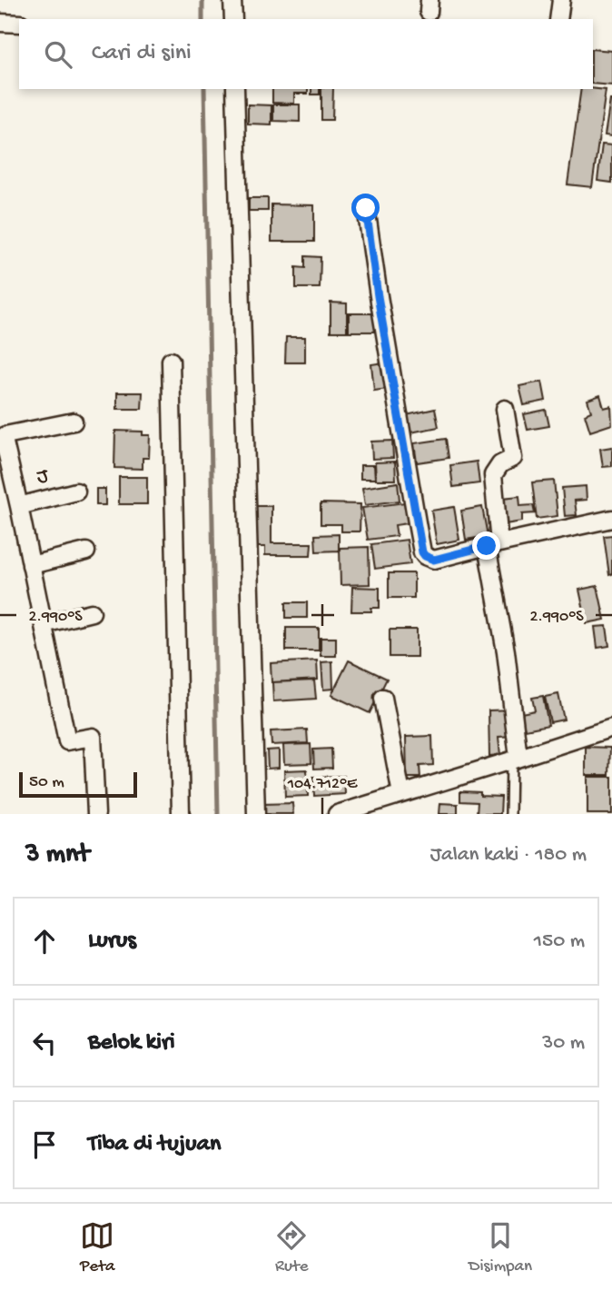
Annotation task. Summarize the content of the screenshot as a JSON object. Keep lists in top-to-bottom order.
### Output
{
  "streets": {
    "street": ["J"]
  },
  "scale_bar": "50 m",
  "page": {
    "search": "Cari di sini",
    "scale": "50 m",
    "heading": ["3 mnt", "Jalan kaki · 180 m"],
    "list": [
      ["Lurus", "150 m"],
      ["Belok kiri", "30 m"],
      "Tiba di tujuan"
    ],
    "nav": ["Peta", "Rute", "Disimpan"]
  },
  "coordinates": ["2.990°S", "104.712°E"]
}
